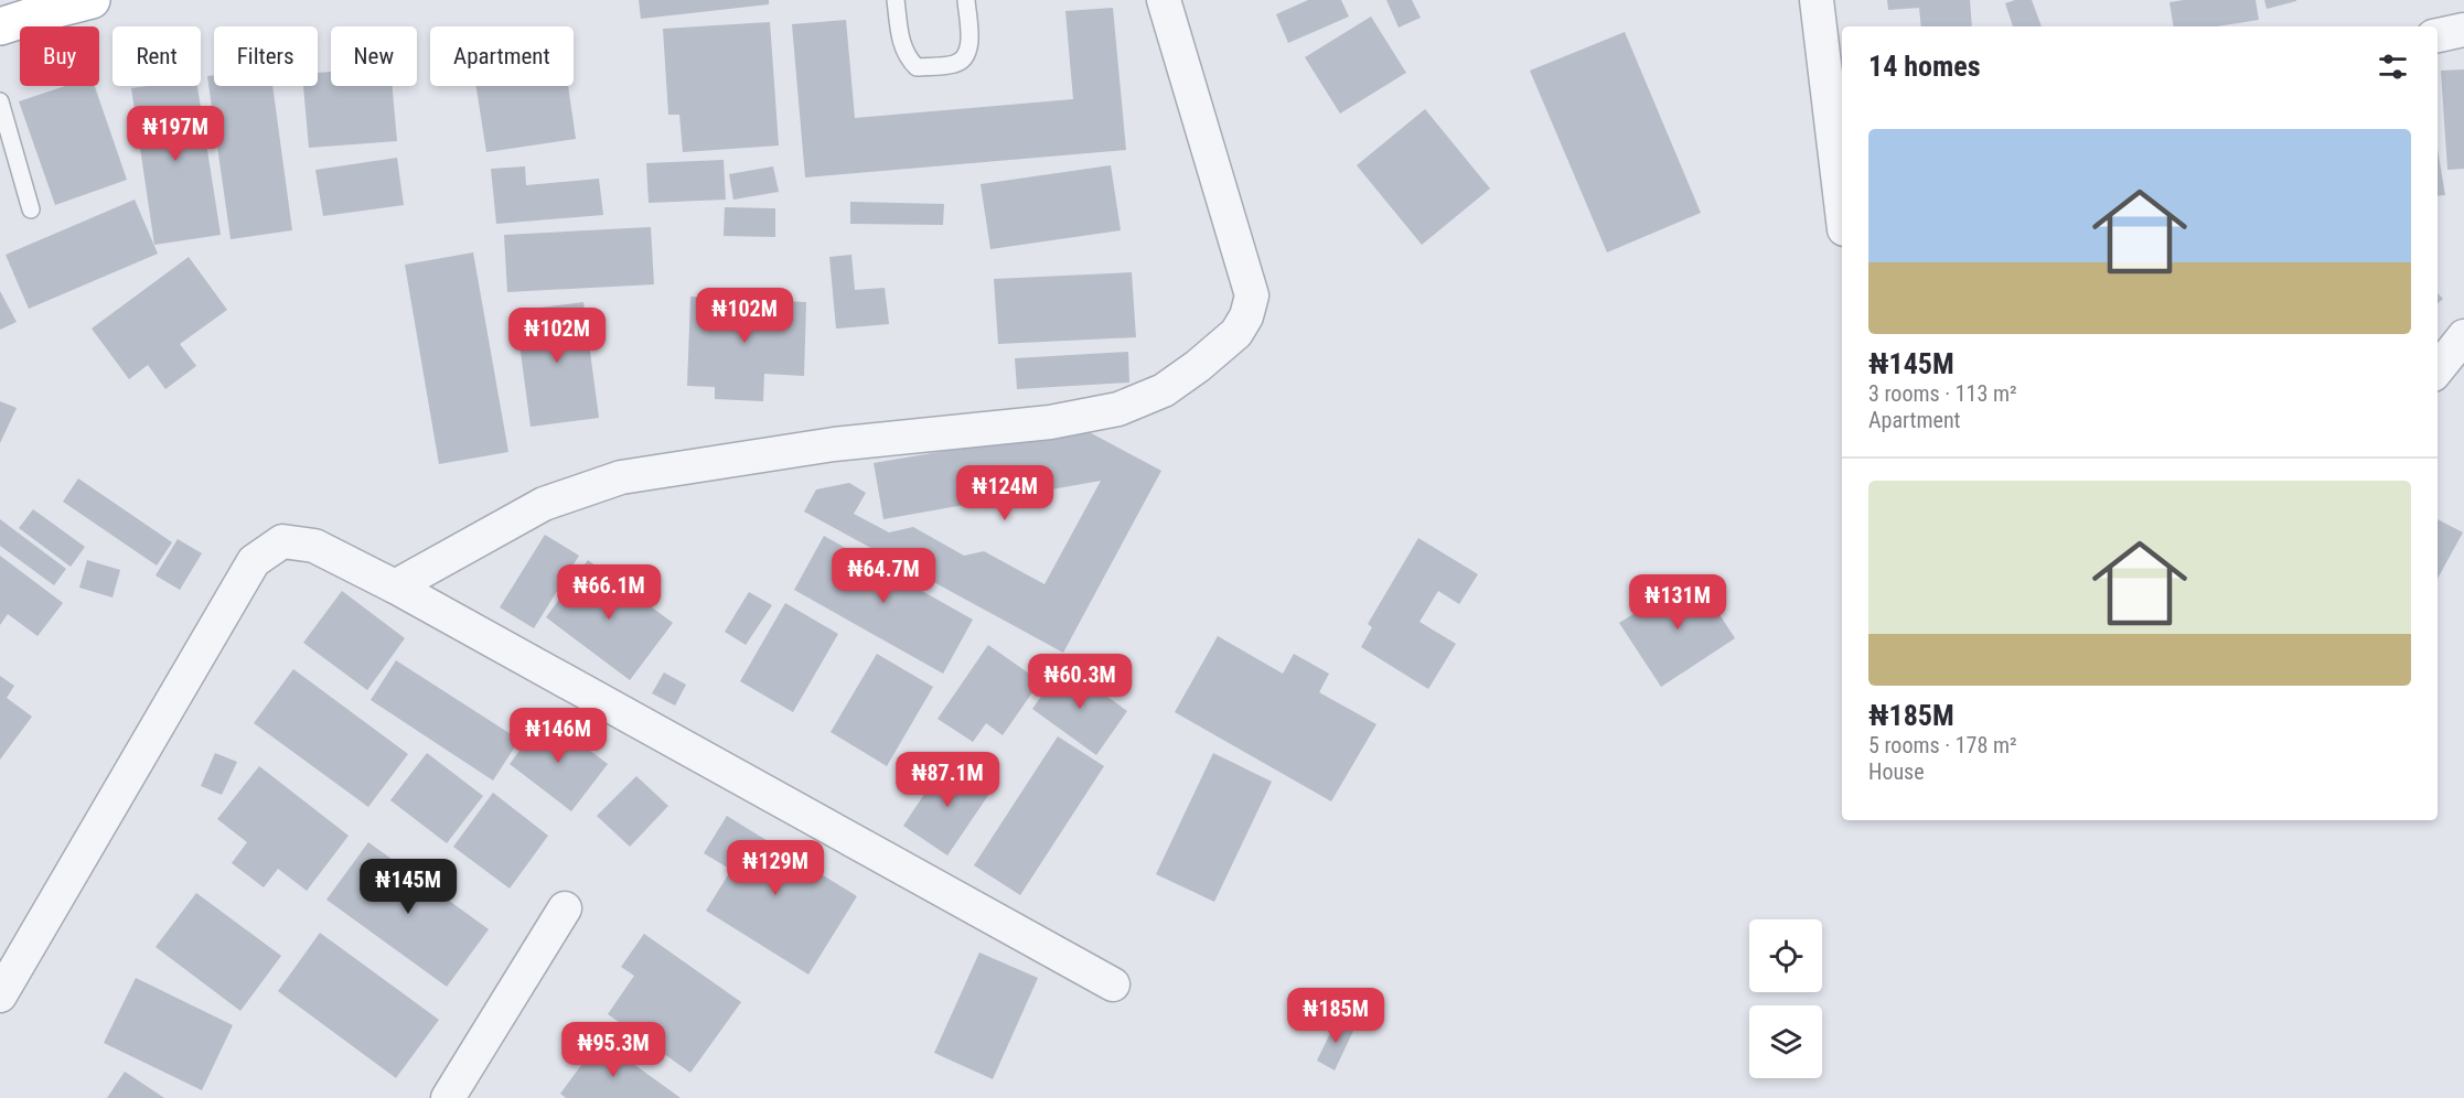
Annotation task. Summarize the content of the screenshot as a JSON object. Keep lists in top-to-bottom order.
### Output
{
  "page": {
    "chip": [
      "Buy",
      "Rent",
      "Filters",
      "New",
      "Apartment"
    ],
    "heading": "14 homes",
    "price": [
      "₦197M",
      "₦102M",
      "₦102M",
      "₦124M",
      "₦64.7M",
      "₦66.1M",
      "₦131M",
      "₦60.3M",
      "₦146M",
      "₦87.1M",
      "₦129M",
      "₦145M",
      "₦185M",
      "₦95.3M"
    ],
    "list": [
      {
        "name": "₦145M",
        "note": "3 rooms · 113 m² · Apartment"
      },
      {
        "name": "₦185M",
        "note": "5 rooms · 178 m² · House"
      }
    ]
  }
}
